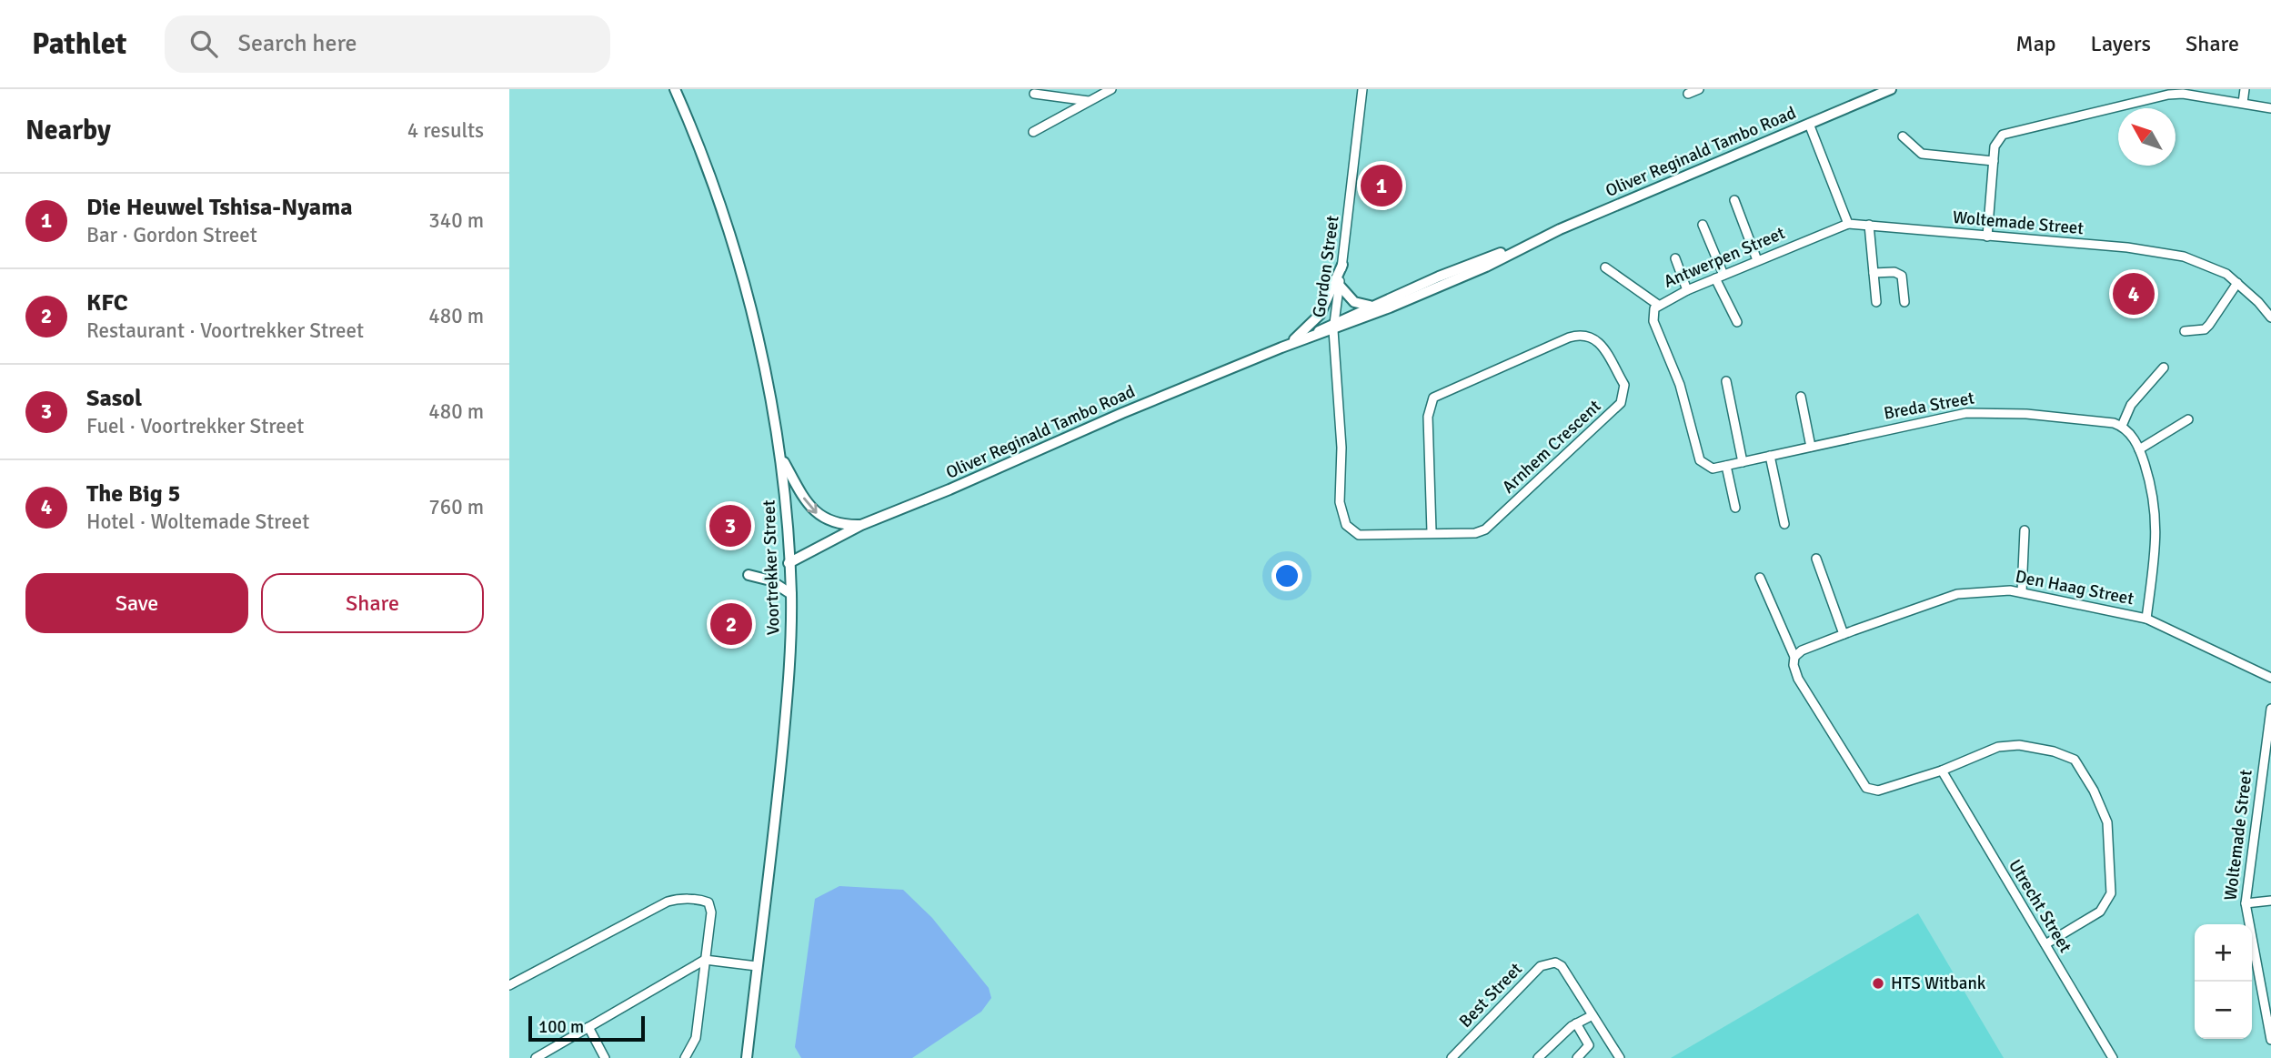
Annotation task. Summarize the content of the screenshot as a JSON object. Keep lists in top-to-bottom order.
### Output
{
  "streets": {
    "main road": ["Oliver Reginald Tambo Road", "Voortrekker Street"],
    "street": [
      "Woltemade Street",
      "Antwerpen Street",
      "Gordon Street",
      "Breda Street",
      "Arnhem Crescent",
      "Den Haag Street",
      "Utrecht Street",
      "Best Street"
    ]
  },
  "crossings": [
    ["Oliver Reginald Tambo Road", "Gordon Street"],
    ["Oliver Reginald Tambo Road", "Voortrekker Street"],
    ["Woltemade Street", "Antwerpen Street"],
    ["Antwerpen Street", "Breda Street"],
    ["Gordon Street", "Arnhem Crescent"]
  ],
  "places": ["HTS Witbank"],
  "scale_bar": "100 m",
  "north": "top left",
  "page": {
    "header": "Pathlet",
    "search": "Search here",
    "nav": ["Map", "Layers", "Share"],
    "heading": ["Nearby", "4 results"],
    "pins": [
      "1",
      "4",
      "3",
      "2"
    ],
    "list": [
      {
        "mark": "1",
        "name": "Die Heuwel Tshisa-Nyama",
        "note": "Bar · Gordon Street",
        "value": "340 m"
      },
      {
        "mark": "2",
        "name": "KFC",
        "note": "Restaurant · Voortrekker Street",
        "value": "480 m"
      },
      {
        "mark": "3",
        "name": "Sasol",
        "note": "Fuel · Voortrekker Street",
        "value": "480 m"
      },
      {
        "mark": "4",
        "name": "The Big 5",
        "note": "Hotel · Woltemade Street",
        "value": "760 m"
      }
    ],
    "buttons": ["Save", "Share"],
    "map_buttons": ["+", "−"],
    "scale": "100 m"
  }
}
